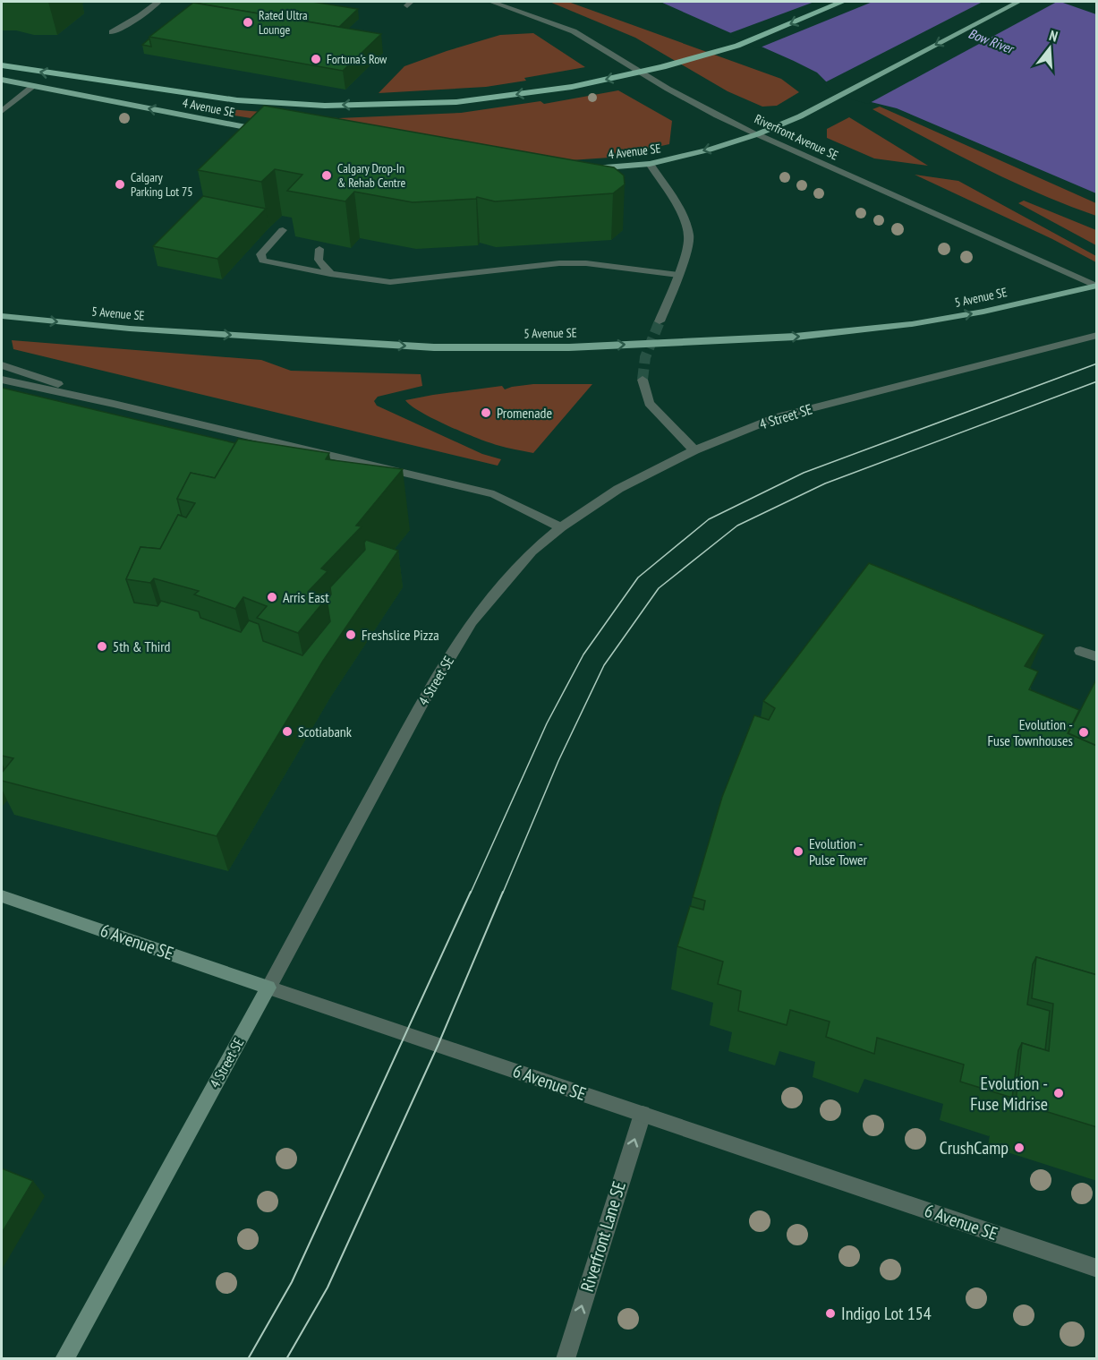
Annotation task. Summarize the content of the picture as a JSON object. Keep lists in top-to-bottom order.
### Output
{
  "streets": {
    "main road": [
      "4 Avenue SE",
      "5 Avenue SE",
      "4 Street SE",
      "6 Avenue SE"
    ],
    "street": ["Riverfront Avenue SE", "Riverfront Lane SE"]
  },
  "crossings": [
    ["4 Avenue SE", "Riverfront Avenue SE"],
    ["Riverfront Avenue SE", "5 Avenue SE"],
    ["4 Street SE", "6 Avenue SE"],
    ["6 Avenue SE", "Riverfront Lane SE"]
  ],
  "one_way": ["4 Avenue SE", "5 Avenue SE", "Riverfront Lane SE"],
  "water": ["Bow River"],
  "places": [
    "Rated Ultra Lounge",
    "Fortuna's Row",
    "Calgary Drop-In & Rehab Centre",
    "Calgary Parking Lot 75",
    "Promenade",
    "Arris East",
    "Freshslice Pizza",
    "5th & Third",
    "Scotiabank",
    "Evolution - Fuse Townhouses",
    "Evolution - Pulse Tower",
    "Evolution - Fuse Midrise",
    "CrushCamp",
    "Indigo Lot 154"
  ],
  "north": "top"
}
